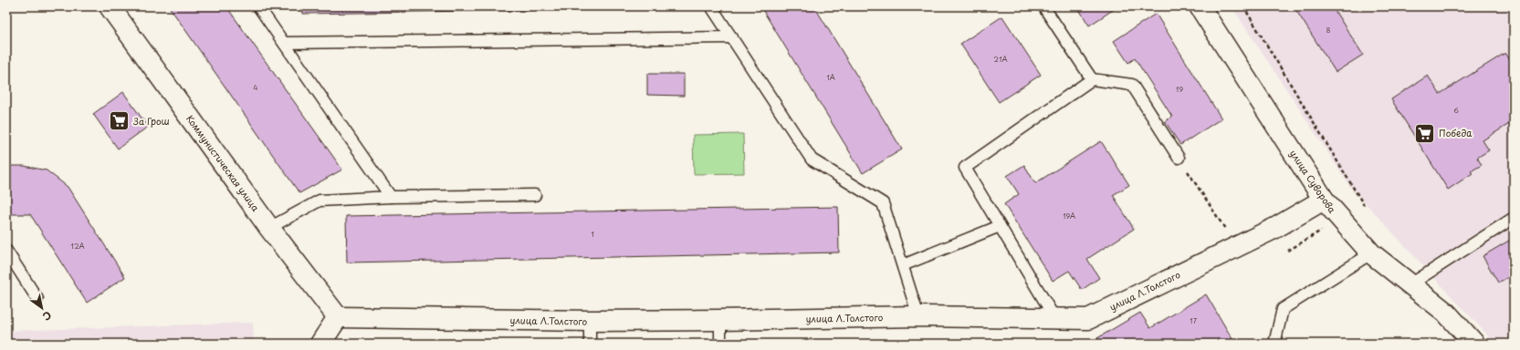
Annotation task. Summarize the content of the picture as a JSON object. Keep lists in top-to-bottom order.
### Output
{
  "streets": {
    "street": ["Коммунистическая улица", "улица Суворова", "улица Л.Толстого"]
  },
  "crossings": [
    ["Коммунистическая улица", "улица Л.Толстого"],
    ["улица Суворова", "улица Л.Толстого"]
  ],
  "places": {
    "supermarket": ["За Грош", "Победа"]
  },
  "house_numbers": [
    "8",
    "21А",
    "1А",
    "4",
    "19",
    "6",
    "19А",
    "1",
    "12А",
    "17"
  ],
  "north": "bottom right"
}
